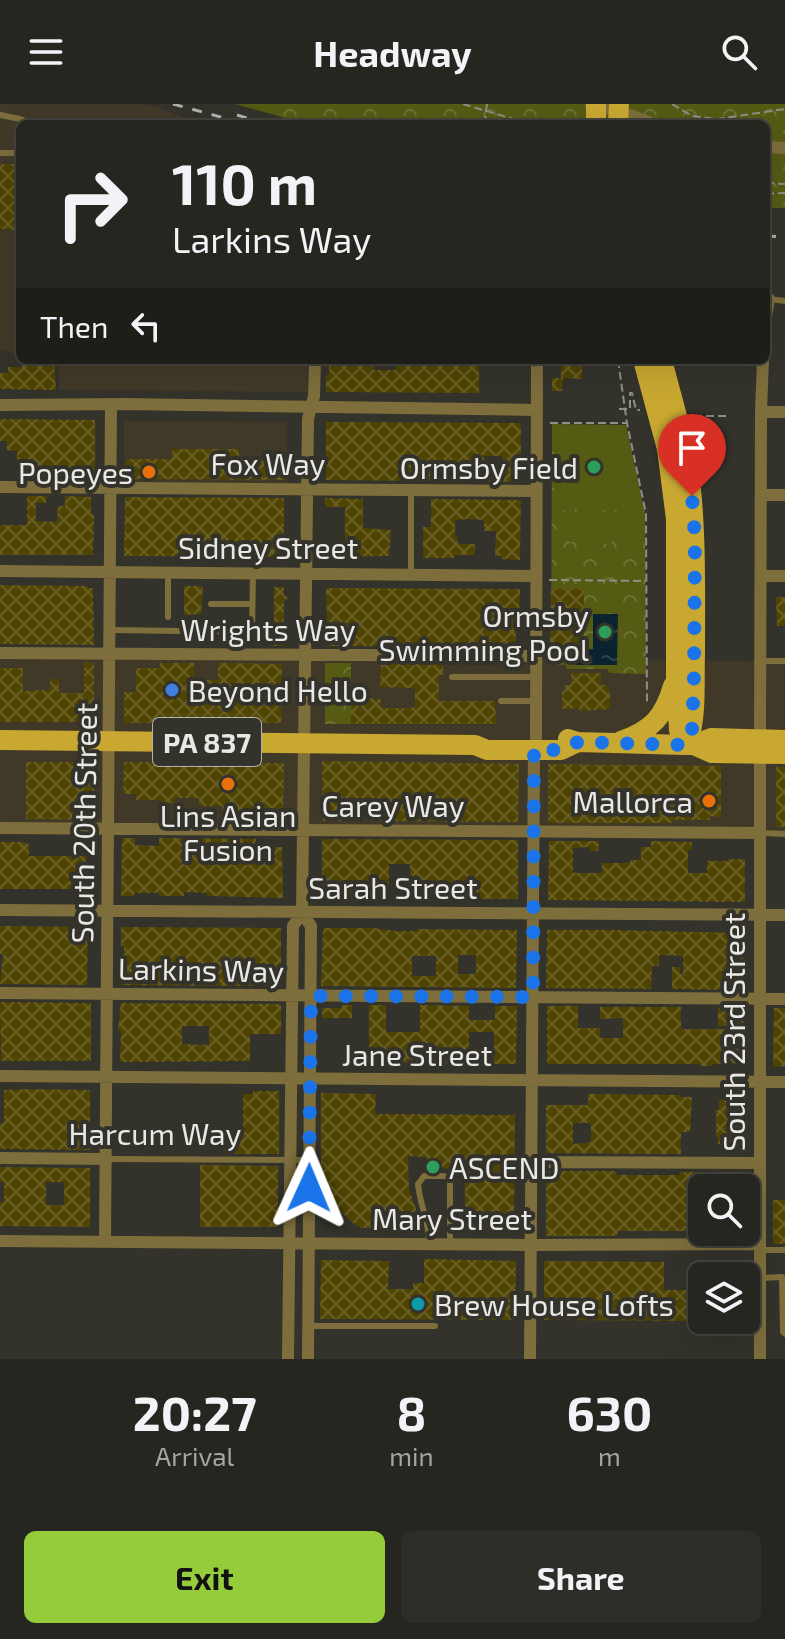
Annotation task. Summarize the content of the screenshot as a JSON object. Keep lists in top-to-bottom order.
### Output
{
  "streets": {
    "main road": ["PA 837"],
    "street": [
      "Fox Way",
      "Sidney Street",
      "Wrights Way",
      "Carey Way",
      "South 20th Street",
      "Sarah Street",
      "Larkins Way",
      "South 23rd Street",
      "Jane Street",
      "Harcum Way",
      "Mary Street"
    ]
  },
  "crossings": [
    ["Fox Way", "South 20th Street"],
    ["Sidney Street", "South 20th Street"],
    ["Wrights Way", "South 20th Street"],
    ["PA 837", "South 20th Street"],
    ["PA 837", "South 23rd Street"],
    ["Carey Way", "South 20th Street"],
    ["Carey Way", "South 23rd Street"],
    ["South 20th Street", "Sarah Street"],
    ["South 20th Street", "Larkins Way"],
    ["South 20th Street", "Jane Street"],
    ["South 20th Street", "Harcum Way"],
    ["South 20th Street", "Mary Street"],
    ["Sarah Street", "South 23rd Street"],
    ["Larkins Way", "South 23rd Street"],
    ["South 23rd Street", "Jane Street"],
    ["South 23rd Street", "Mary Street"]
  ],
  "places": [
    "Ormsby Field",
    "Popeyes",
    "Ormsby Swimming Pool",
    "Beyond Hello",
    "Lins Asian Fusion",
    "Mallorca",
    "ASCEND",
    "Brew House Lofts"
  ],
  "page": {
    "header": "Headway",
    "turn": ["110 m", "Larkins Way"],
    "then": "Then",
    "eta": [
      "20:27",
      "Arrival",
      "8",
      "min",
      "630",
      "m"
    ],
    "buttons": ["Exit", "Share"]
  }
}
